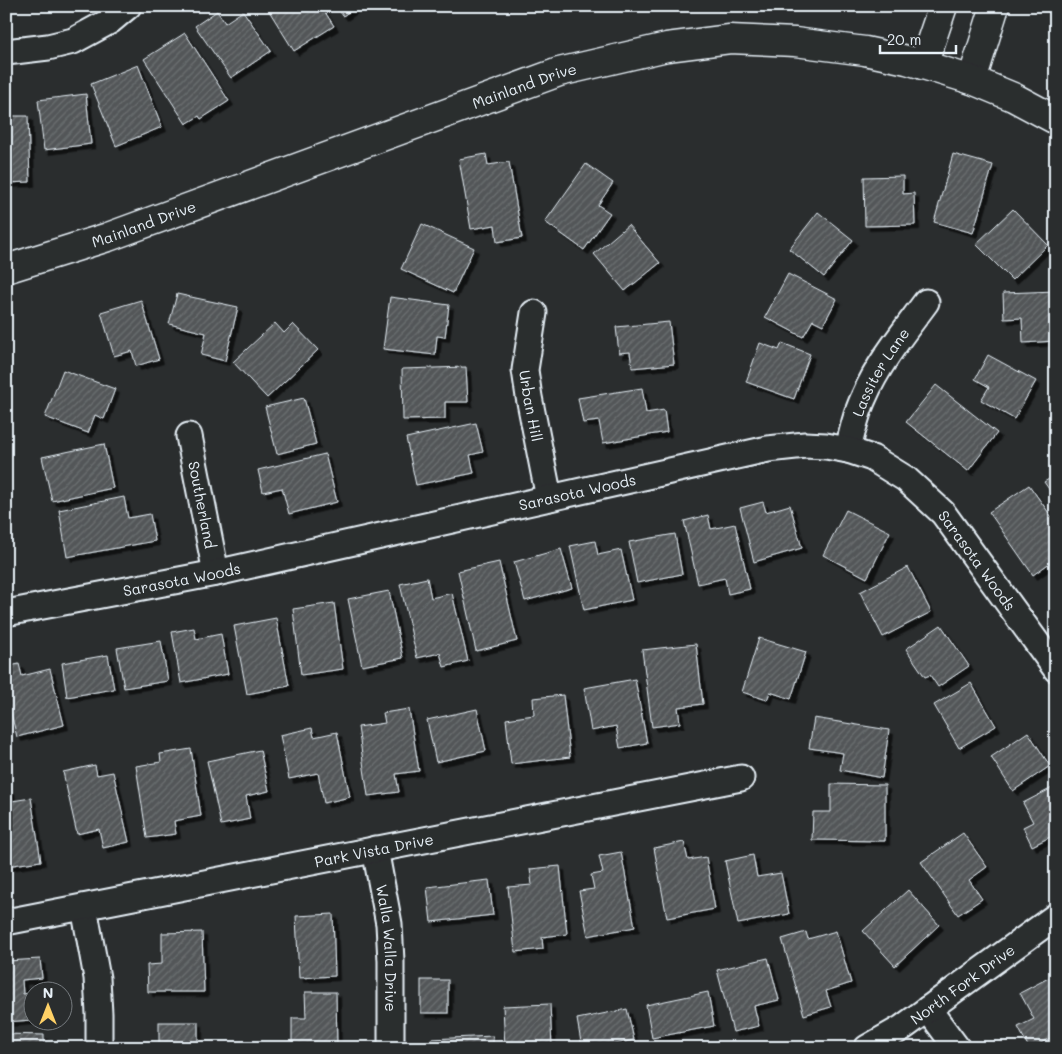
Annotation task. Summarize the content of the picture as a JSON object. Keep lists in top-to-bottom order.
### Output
{
  "streets": {
    "main road": ["Mainland Drive"],
    "street": [
      "Lassiter Lane",
      "Urban Hill",
      "Sarasota Woods",
      "Southerland",
      "Park Vista Drive",
      "Walla Walla Drive",
      "North Fork Drive"
    ]
  },
  "crossings": [
    ["Lassiter Lane", "Sarasota Woods"],
    ["Urban Hill", "Sarasota Woods"],
    ["Sarasota Woods", "Southerland"],
    ["Park Vista Drive", "Walla Walla Drive"]
  ],
  "scale_bar": "20 m",
  "north": "top"
}
